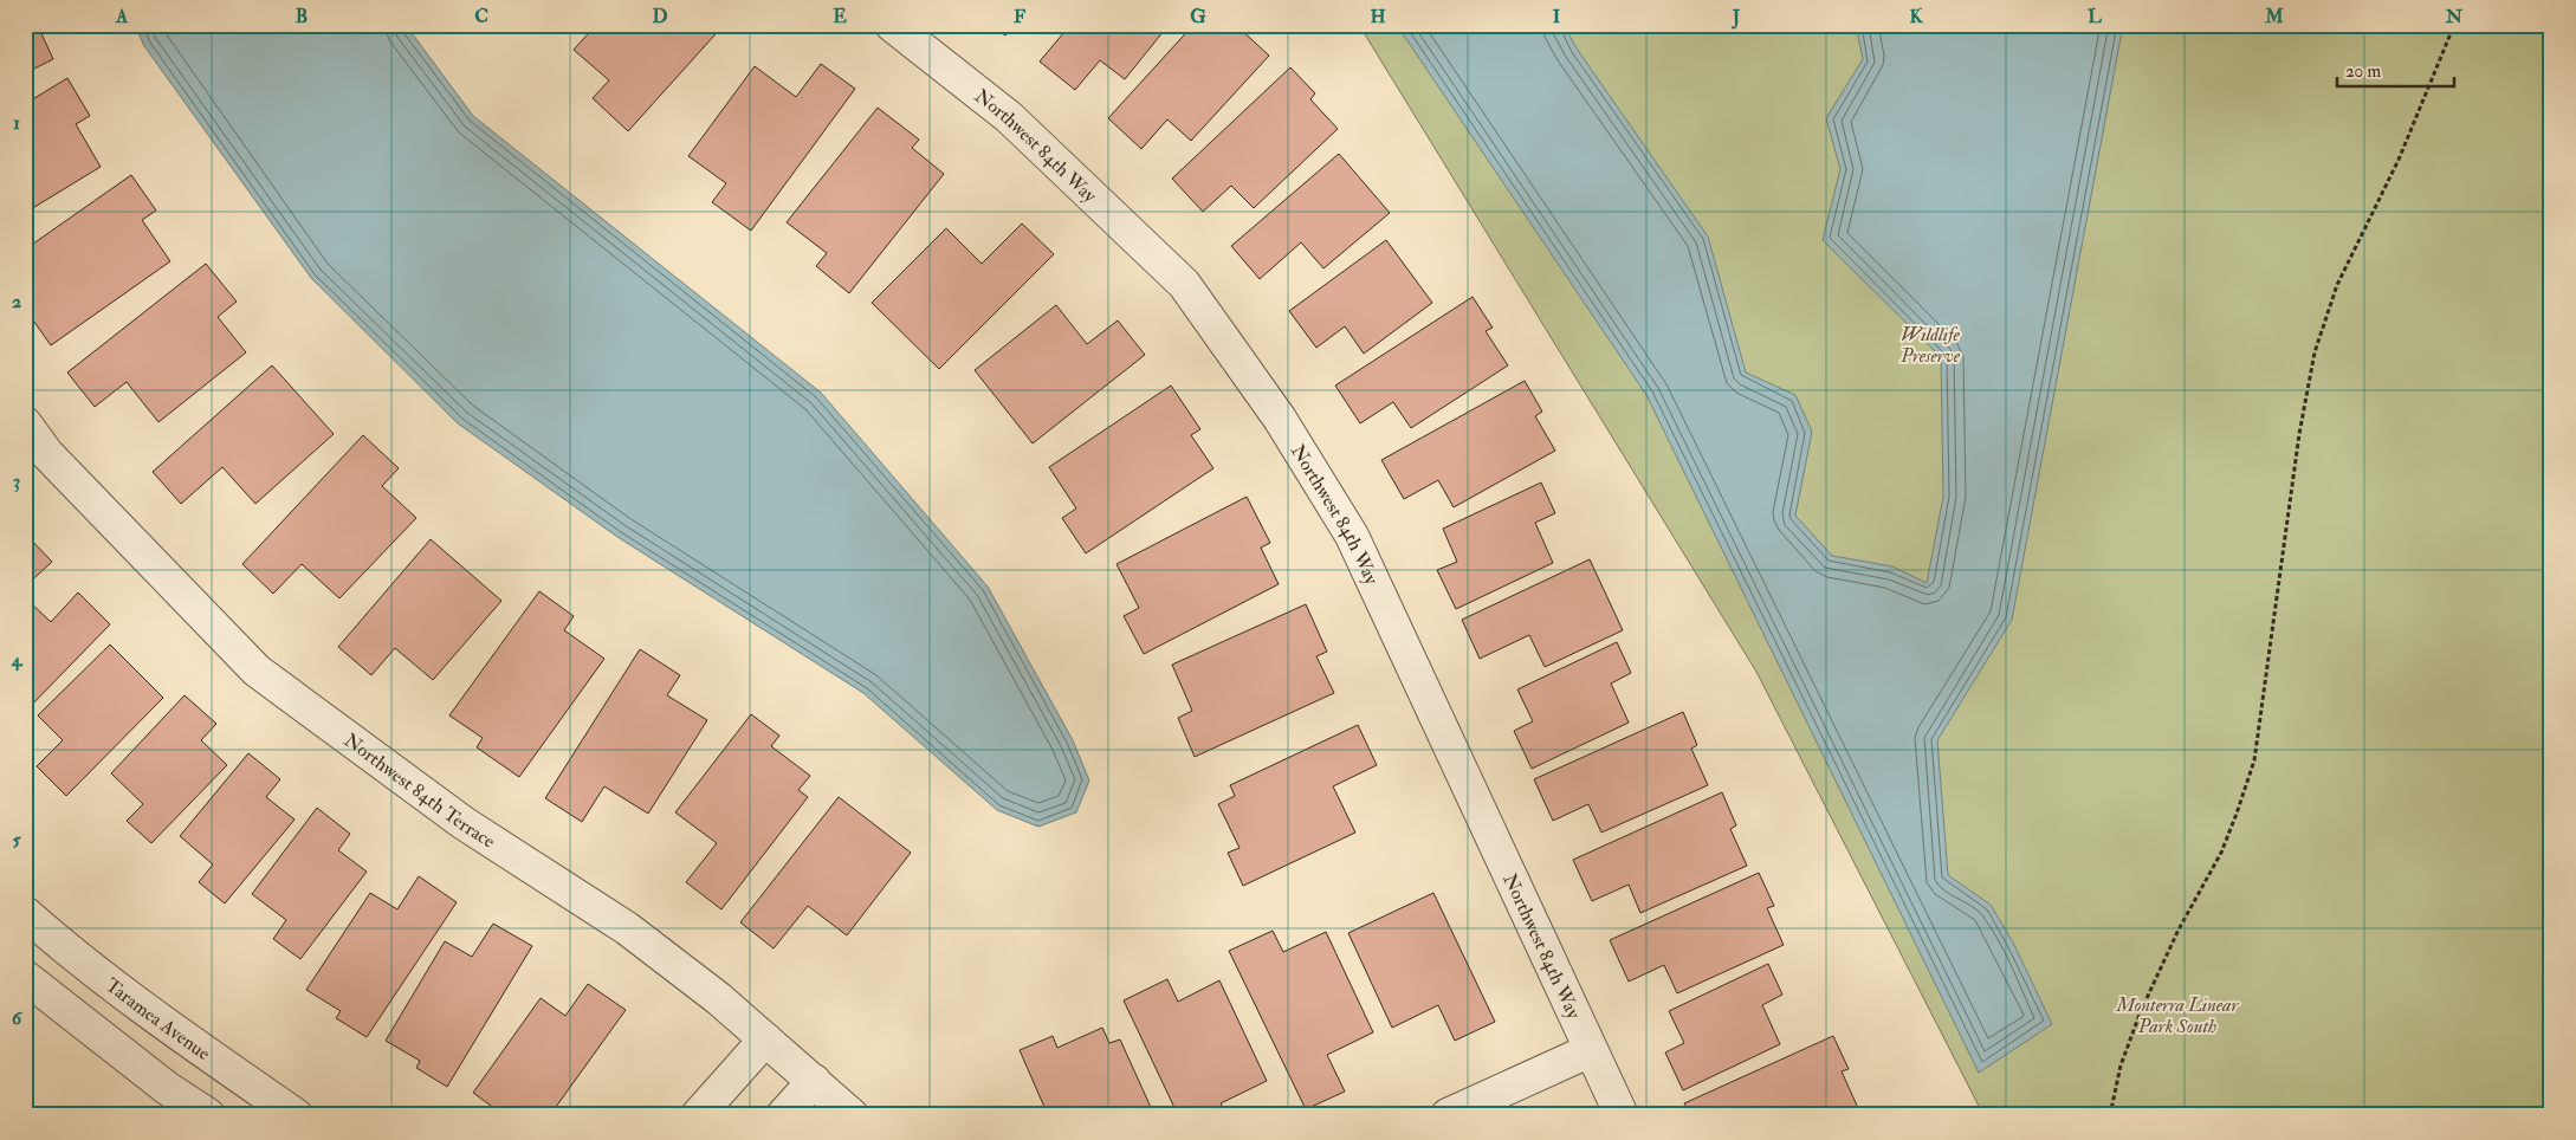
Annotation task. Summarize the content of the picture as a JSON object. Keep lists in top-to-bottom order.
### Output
{
  "streets": {
    "street": ["Northwest 84th Way", "Northwest 84th Terrace", "Taramea Avenue"]
  },
  "parks": ["Wildlife Preserve", "Monterra Linear Park South"],
  "scale_bar": "20 m",
  "grid": {
    "columns": [
      "A",
      "B",
      "C",
      "D",
      "E",
      "F",
      "G",
      "H",
      "I",
      "J",
      "K",
      "L",
      "M",
      "N"
    ],
    "rows": [
      "1",
      "2",
      "3",
      "4",
      "5",
      "6"
    ]
  }
}
